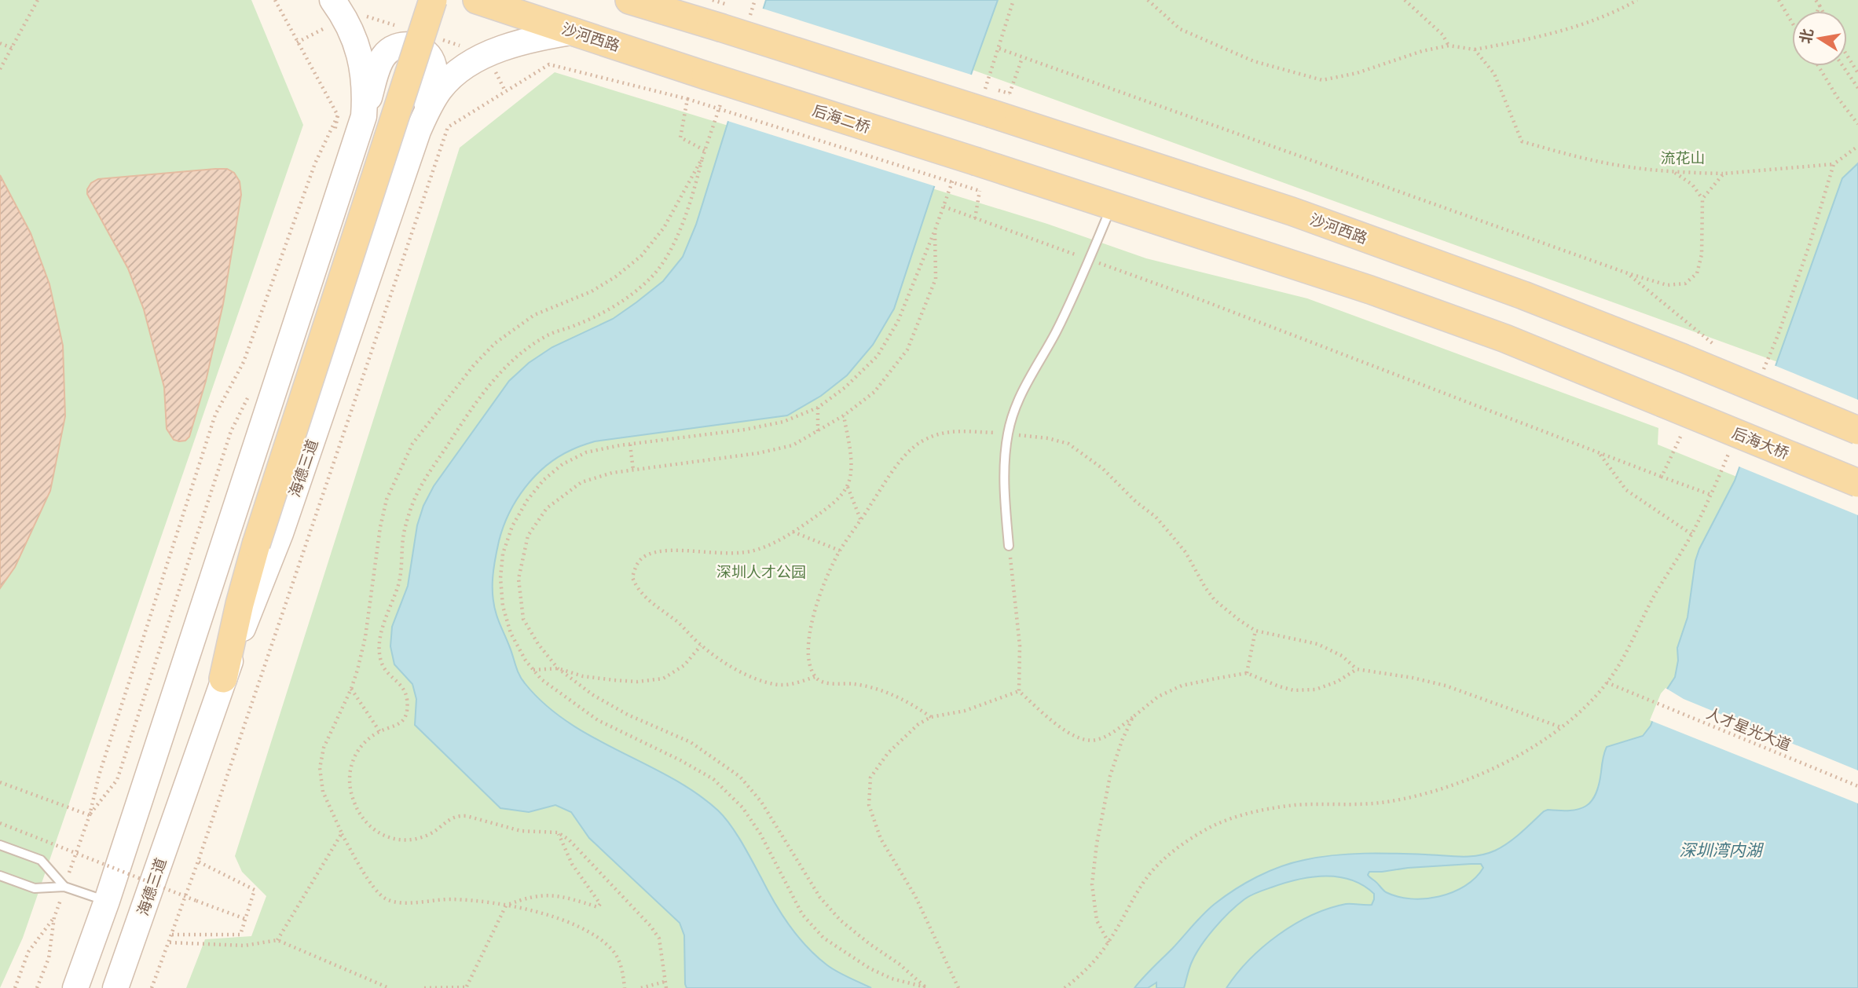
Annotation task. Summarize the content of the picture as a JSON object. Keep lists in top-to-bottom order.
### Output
{
  "streets": {
    "main road": [
      "沙河西路",
      "后海二桥",
      "后海大桥",
      "海德三道"
    ],
    "path": ["人才星光大道"]
  },
  "crossings": [
    ["沙河西路", "后海二桥"],
    ["沙河西路", "海德三道"],
    ["后海二桥", "后海大桥"]
  ],
  "water": ["深圳湾内湖"],
  "parks": ["流花山", "深圳人才公园"],
  "north": "left"
}
